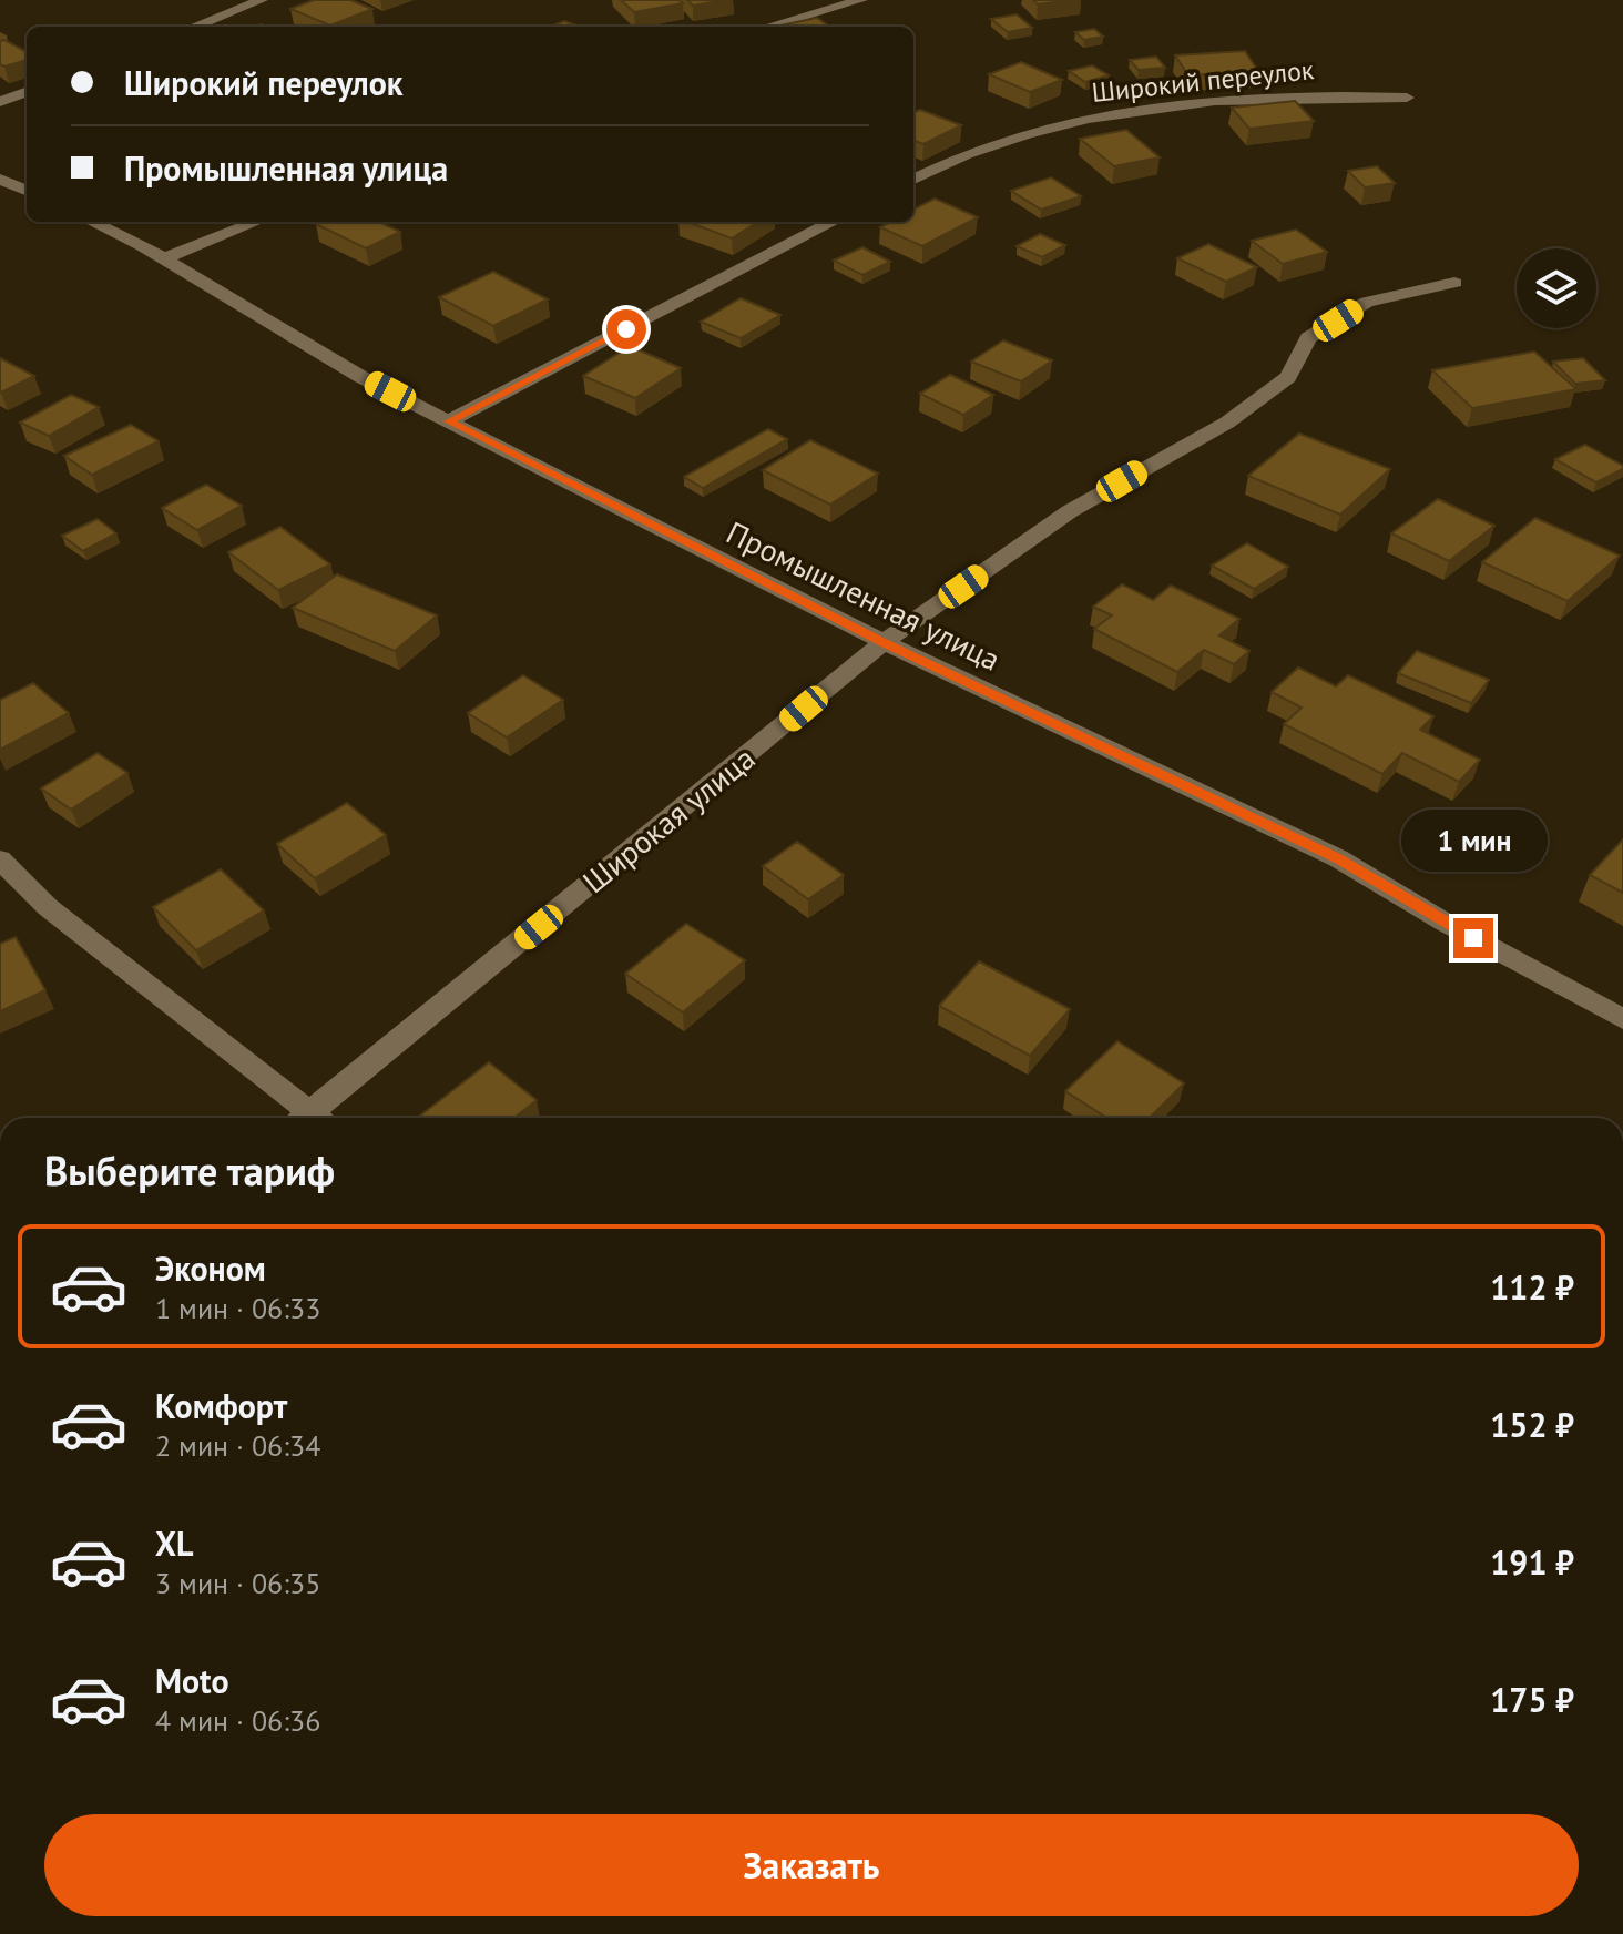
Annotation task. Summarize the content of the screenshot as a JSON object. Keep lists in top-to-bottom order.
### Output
{
  "streets": {
    "street": ["Широкий переулок", "Промышленная улица", "Широкая улица"]
  },
  "crossings": [
    ["Промышленная улица", "Широкая улица"]
  ],
  "page": {
    "banner": ["Широкий переулок", "Промышленная улица"],
    "bubble": "1 мин",
    "heading": "Выберите тариф",
    "list": [
      {
        "name": "Эконом",
        "note": "1 мин · 06:33",
        "value": "112 ₽"
      },
      {
        "name": "Комфорт",
        "note": "2 мин · 06:34",
        "value": "152 ₽"
      },
      {
        "name": "XL",
        "note": "3 мин · 06:35",
        "value": "191 ₽"
      },
      {
        "name": "Moto",
        "note": "4 мин · 06:36",
        "value": "175 ₽"
      }
    ],
    "buttons": "Заказать"
  }
}
